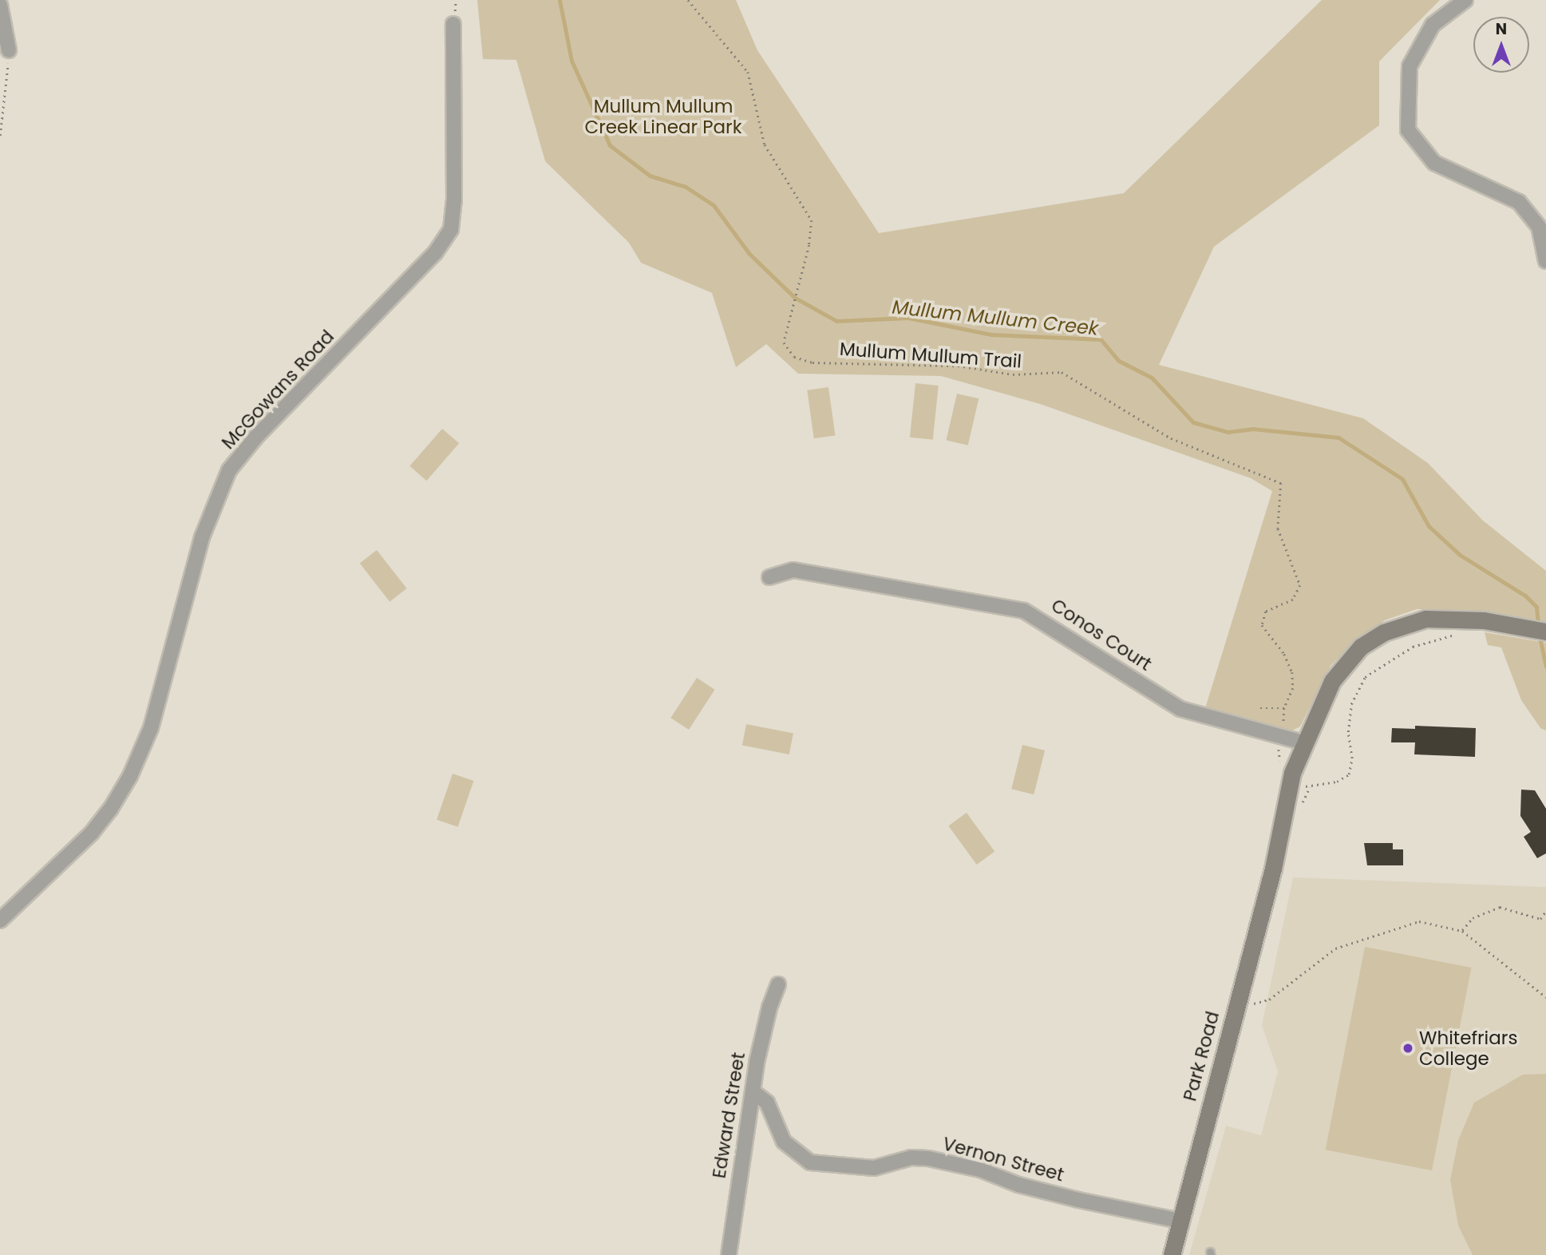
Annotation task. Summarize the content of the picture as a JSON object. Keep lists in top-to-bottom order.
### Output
{
  "streets": {
    "street": [
      "McGowans Road",
      "Conos Court",
      "Park Road",
      "Edward Street",
      "Vernon Street"
    ],
    "path": ["Mullum Mullum Trail"]
  },
  "crossings": [
    ["Mullum Mullum Trail", "Conos Court"],
    ["Mullum Mullum Trail", "Park Road"],
    ["Conos Court", "Park Road"],
    ["Park Road", "Vernon Street"],
    ["Edward Street", "Vernon Street"]
  ],
  "water": ["Mullum Mullum Creek"],
  "parks": ["Mullum Mullum Creek Linear Park"],
  "places": ["Whitefriars College"],
  "north": "top"
}
